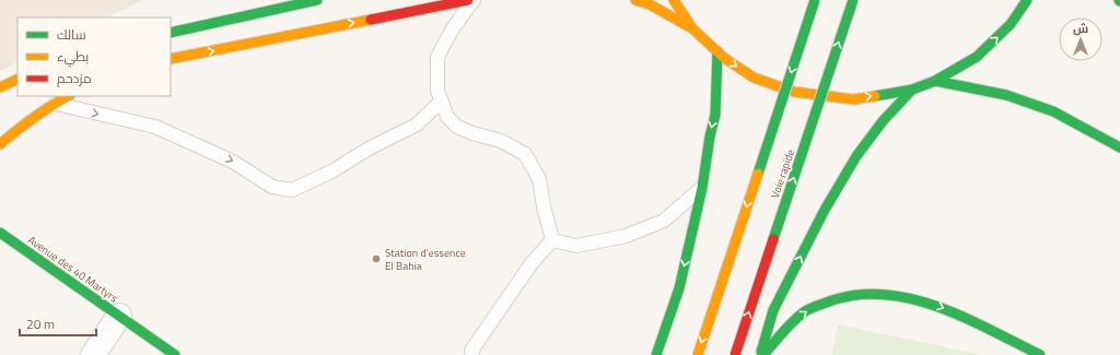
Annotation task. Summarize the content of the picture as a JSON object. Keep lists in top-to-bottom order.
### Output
{
  "streets": {
    "main road": ["Voie rapide", "Avenue des 40 Martyrs"]
  },
  "places": ["Station d'essence El Bahia"],
  "legend": ["سالك", "بطيء", "مزدحم"],
  "scale_bar": "20 m",
  "north": "top"
}
